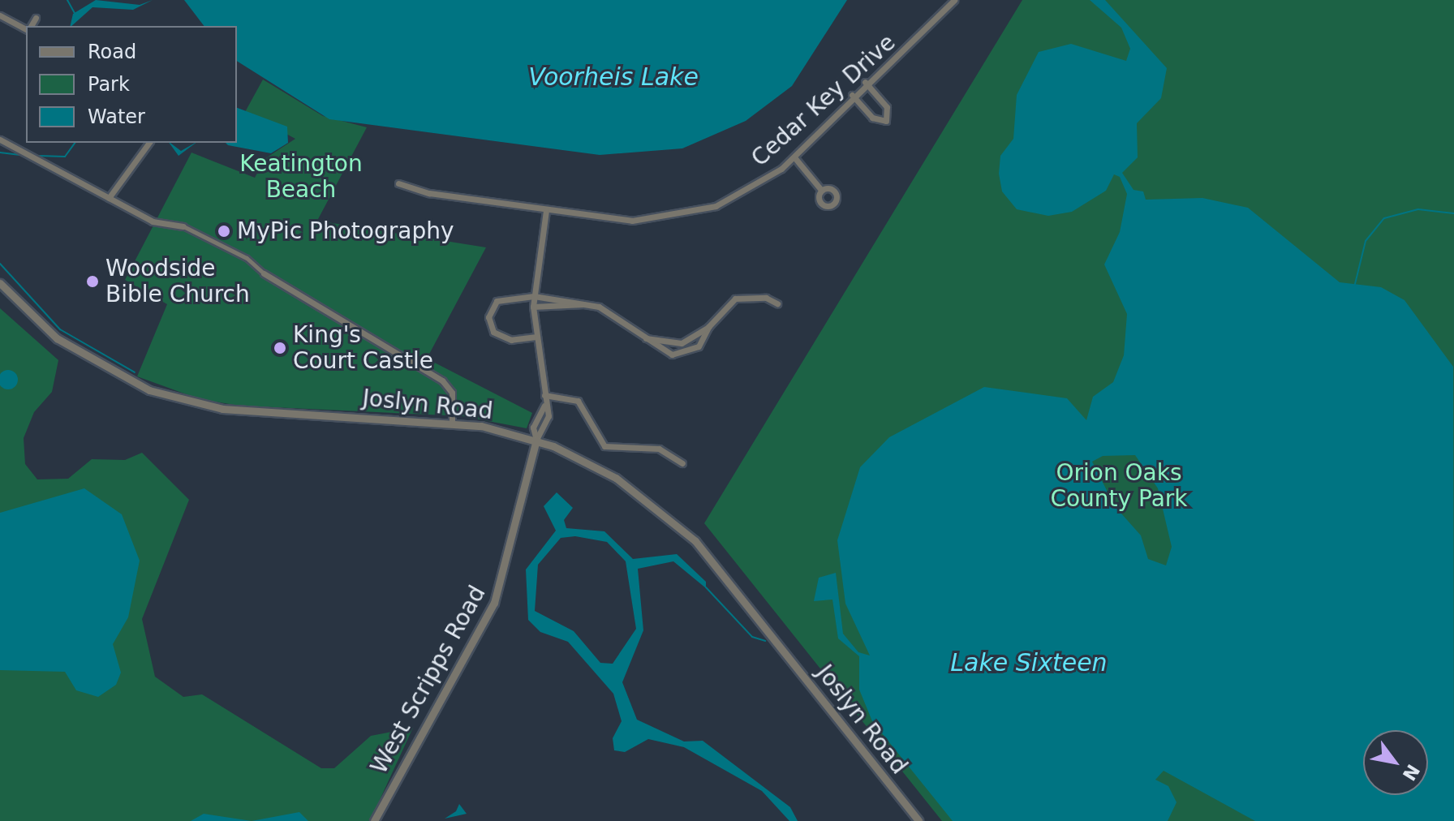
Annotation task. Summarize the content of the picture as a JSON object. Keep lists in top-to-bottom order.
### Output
{
  "streets": {
    "street": ["Cedar Key Drive", "Joslyn Road", "West Scripps Road"]
  },
  "crossings": [
    ["Cedar Key Drive", "West Scripps Road"],
    ["Joslyn Road", "West Scripps Road"]
  ],
  "water": ["Voorheis Lake", "Lake Sixteen"],
  "parks": ["Keatington Beach", "Orion Oaks County Park"],
  "places": ["MyPic Photography", "Woodside Bible Church", "King's Court Castle"],
  "legend": ["Road", "Park", "Water"],
  "north": "bottom right"
}
